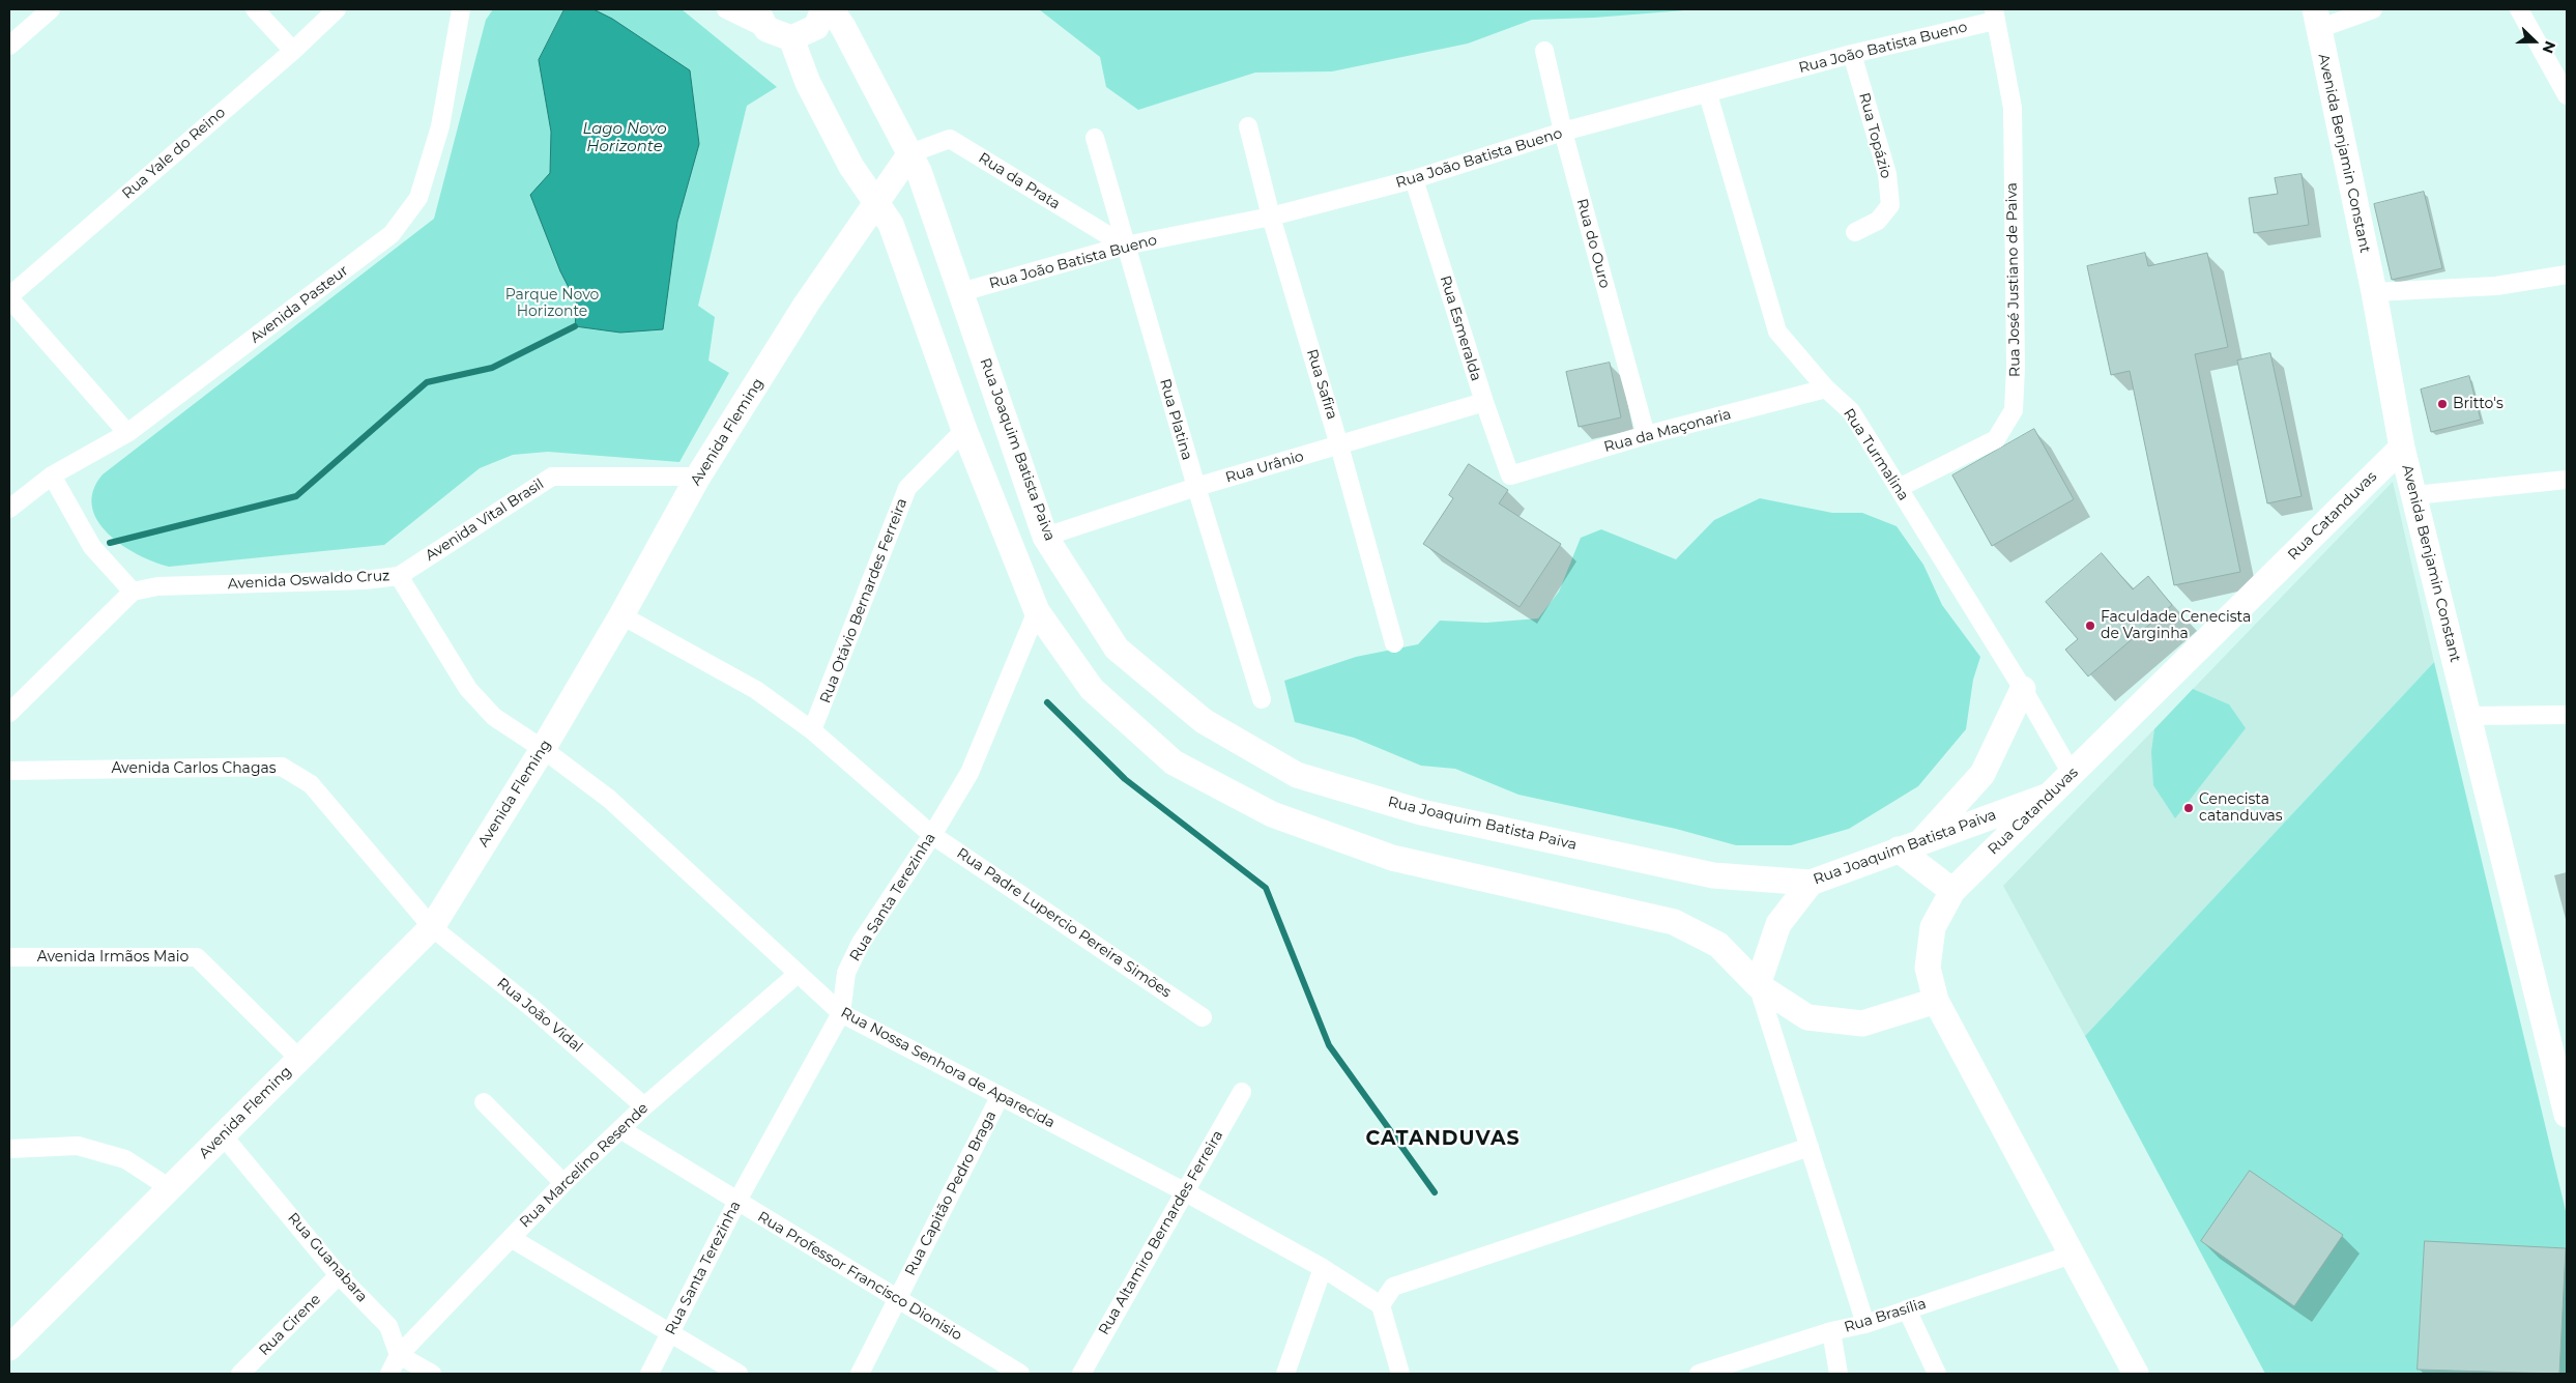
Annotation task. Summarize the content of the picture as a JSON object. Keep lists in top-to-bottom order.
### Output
{
  "streets": {
    "main road": [
      "Avenida Benjamin Constant",
      "Avenida Fleming",
      "Rua Joaquim Batista Paiva",
      "Rua Catanduvas"
    ],
    "street": [
      "Rua João Batista Bueno",
      "Rua Topázio",
      "Rua Yale do Reino",
      "Rua da Prata",
      "Rua do Ouro",
      "Rua José Justiano de Paiva",
      "Avenida Pasteur",
      "Rua Esmeralda",
      "Rua Safira",
      "Rua Platina",
      "Rua da Maçonaria",
      "Rua Turmalina",
      "Rua Urânio",
      "Avenida Vital Brasil",
      "Avenida Oswaldo Cruz",
      "Rua Otávio Bernardes Ferreira",
      "Avenida Carlos Chagas",
      "Rua Santa Terezinha",
      "Rua Padre Lupercio Pereira Simões",
      "Avenida Irmãos Maio",
      "Rua João Vidal",
      "Rua Nossa Senhora de Aparecida",
      "Rua Marcelino Resende",
      "Rua Capitão Pedro Braga",
      "Rua Altamiro Bernardes Ferreira",
      "Rua Guanabara",
      "Rua Professor Francisco Dionisio",
      "Rua Brasília",
      "Rua Cirene"
    ]
  },
  "crossings": [
    ["Rua João Batista Bueno", "Rua Topázio"],
    ["Rua João Batista Bueno", "Rua da Prata"],
    ["Rua João Batista Bueno", "Rua do Ouro"],
    ["Rua João Batista Bueno", "Rua José Justiano de Paiva"],
    ["Rua João Batista Bueno", "Rua Esmeralda"],
    ["Rua João Batista Bueno", "Rua Safira"],
    ["Rua João Batista Bueno", "Rua Platina"],
    ["Rua João Batista Bueno", "Rua Joaquim Batista Paiva"],
    ["Rua João Batista Bueno", "Rua Turmalina"],
    ["Avenida Benjamin Constant", "Rua Catanduvas"],
    ["Rua da Prata", "Rua Platina"],
    ["Rua da Prata", "Avenida Fleming"],
    ["Rua da Prata", "Rua Joaquim Batista Paiva"],
    ["Rua do Ouro", "Rua da Maçonaria"],
    ["Rua José Justiano de Paiva", "Rua Turmalina"],
    ["Rua Esmeralda", "Rua da Maçonaria"],
    ["Rua Esmeralda", "Rua Urânio"],
    ["Rua Safira", "Rua Urânio"],
    ["Rua Platina", "Rua Urânio"],
    ["Rua da Maçonaria", "Rua Turmalina"],
    ["Avenida Fleming", "Rua Joaquim Batista Paiva"],
    ["Avenida Fleming", "Avenida Vital Brasil"],
    ["Avenida Fleming", "Avenida Oswaldo Cruz"],
    ["Avenida Fleming", "Avenida Carlos Chagas"],
    ["Avenida Fleming", "Rua Padre Lupercio Pereira Simões"],
    ["Avenida Fleming", "Avenida Irmãos Maio"],
    ["Avenida Fleming", "Rua João Vidal"],
    ["Avenida Fleming", "Rua Nossa Senhora de Aparecida"],
    ["Avenida Fleming", "Rua Guanabara"],
    ["Rua Joaquim Batista Paiva", "Rua Urânio"],
    ["Rua Joaquim Batista Paiva", "Rua Catanduvas"],
    ["Rua Turmalina", "Rua Catanduvas"],
    ["Rua Catanduvas", "Rua Brasília"],
    ["Avenida Vital Brasil", "Avenida Oswaldo Cruz"],
    ["Avenida Oswaldo Cruz", "Rua Nossa Senhora de Aparecida"],
    ["Rua Otávio Bernardes Ferreira", "Rua Padre Lupercio Pereira Simões"],
    ["Avenida Carlos Chagas", "Rua João Vidal"],
    ["Rua Santa Terezinha", "Rua Padre Lupercio Pereira Simões"],
    ["Rua Santa Terezinha", "Rua Nossa Senhora de Aparecida"],
    ["Rua Santa Terezinha", "Rua Professor Francisco Dionisio"],
    ["Rua João Vidal", "Rua Marcelino Resende"],
    ["Rua Nossa Senhora de Aparecida", "Rua Marcelino Resende"],
    ["Rua Nossa Senhora de Aparecida", "Rua Capitão Pedro Braga"],
    ["Rua Nossa Senhora de Aparecida", "Rua Altamiro Bernardes Ferreira"],
    ["Rua Marcelino Resende", "Rua Guanabara"],
    ["Rua Marcelino Resende", "Rua Professor Francisco Dionisio"],
    ["Rua Capitão Pedro Braga", "Rua Professor Francisco Dionisio"],
    ["Rua Guanabara", "Rua Cirene"]
  ],
  "districts": ["CATANDUVAS"],
  "water": ["Lago Novo Horizonte"],
  "parks": ["Parque Novo Horizonte"],
  "places": ["Britto's", "Faculdade Cenecista de Varginha", "Cenecista catanduvas"],
  "north": "right"
}
